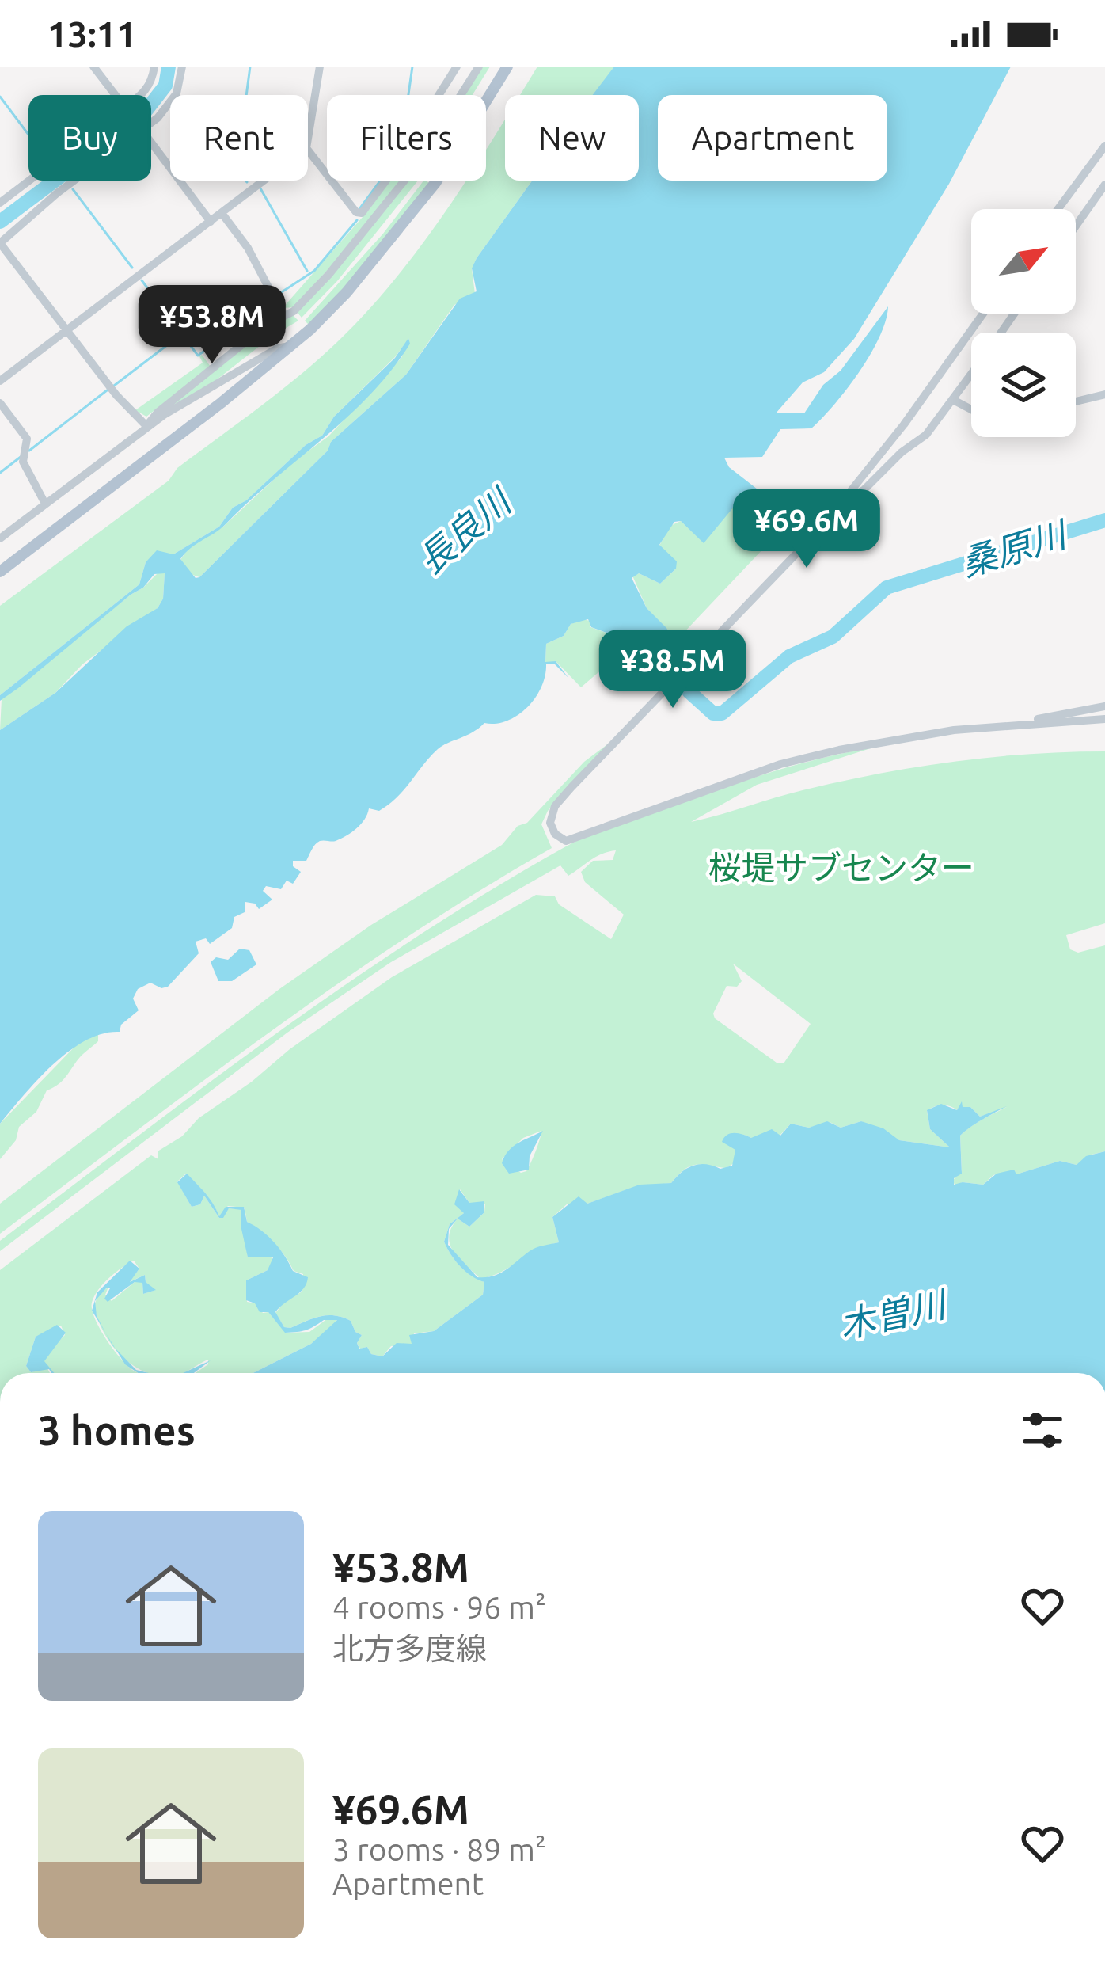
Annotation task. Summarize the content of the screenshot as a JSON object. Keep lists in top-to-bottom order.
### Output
{
  "water": ["長良川", "桑原川", "木曽川"],
  "parks": ["桜堤サブセンター"],
  "north": "top right",
  "page": {
    "status": "13:11",
    "chip": [
      "Buy",
      "Rent",
      "Filters",
      "New",
      "Apartment"
    ],
    "price": ["¥53.8M", "¥69.6M", "¥38.5M"],
    "heading": "3 homes",
    "list": [
      {
        "name": "¥53.8M",
        "note": "4 rooms · 96 m² · 北方多度線"
      },
      {
        "name": "¥69.6M",
        "note": "3 rooms · 89 m² · Apartment"
      }
    ]
  }
}
